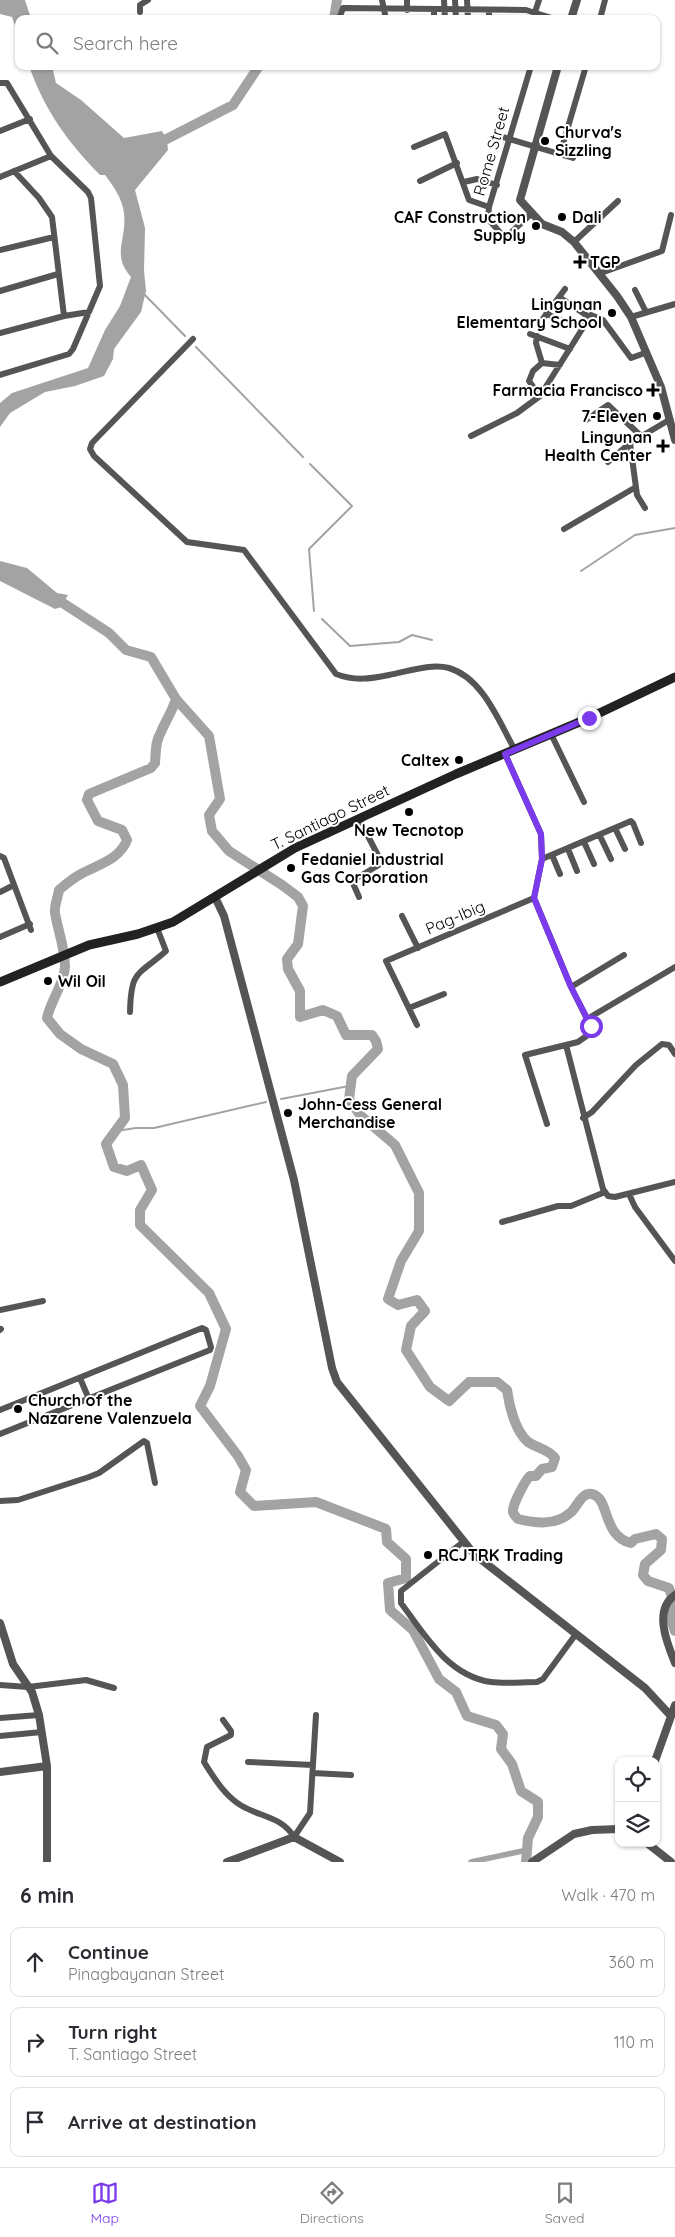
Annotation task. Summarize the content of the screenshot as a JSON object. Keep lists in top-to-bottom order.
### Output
{
  "streets": {
    "main road": ["T. Santiago Street"],
    "street": ["Rome Street", "Pag-Ibig"]
  },
  "places": {
    "other": [
      "Churva's Sizzling",
      "Dali",
      "CAF Construction Supply",
      "Lingunan Elementary School",
      "7-Eleven",
      "Caltex",
      "New Tecnotop",
      "Fedaniel Industrial Gas Corporation",
      "Wil Oil",
      "John-Cess General Merchandise",
      "Church of the Nazarene Valenzuela",
      "RCJTRK Trading"
    ],
    "health": ["TGP", "Farmacia Francisco", "Lingunan Health Center"]
  },
  "page": {
    "search": "Search here",
    "heading": ["6 min", "Walk · 470 m"],
    "list": [
      ["Continue", "Pinagbayanan Street", "360 m"],
      ["Turn right", "T. Santiago Street", "110 m"],
      "Arrive at destination"
    ],
    "nav": ["Map", "Directions", "Saved"]
  }
}
